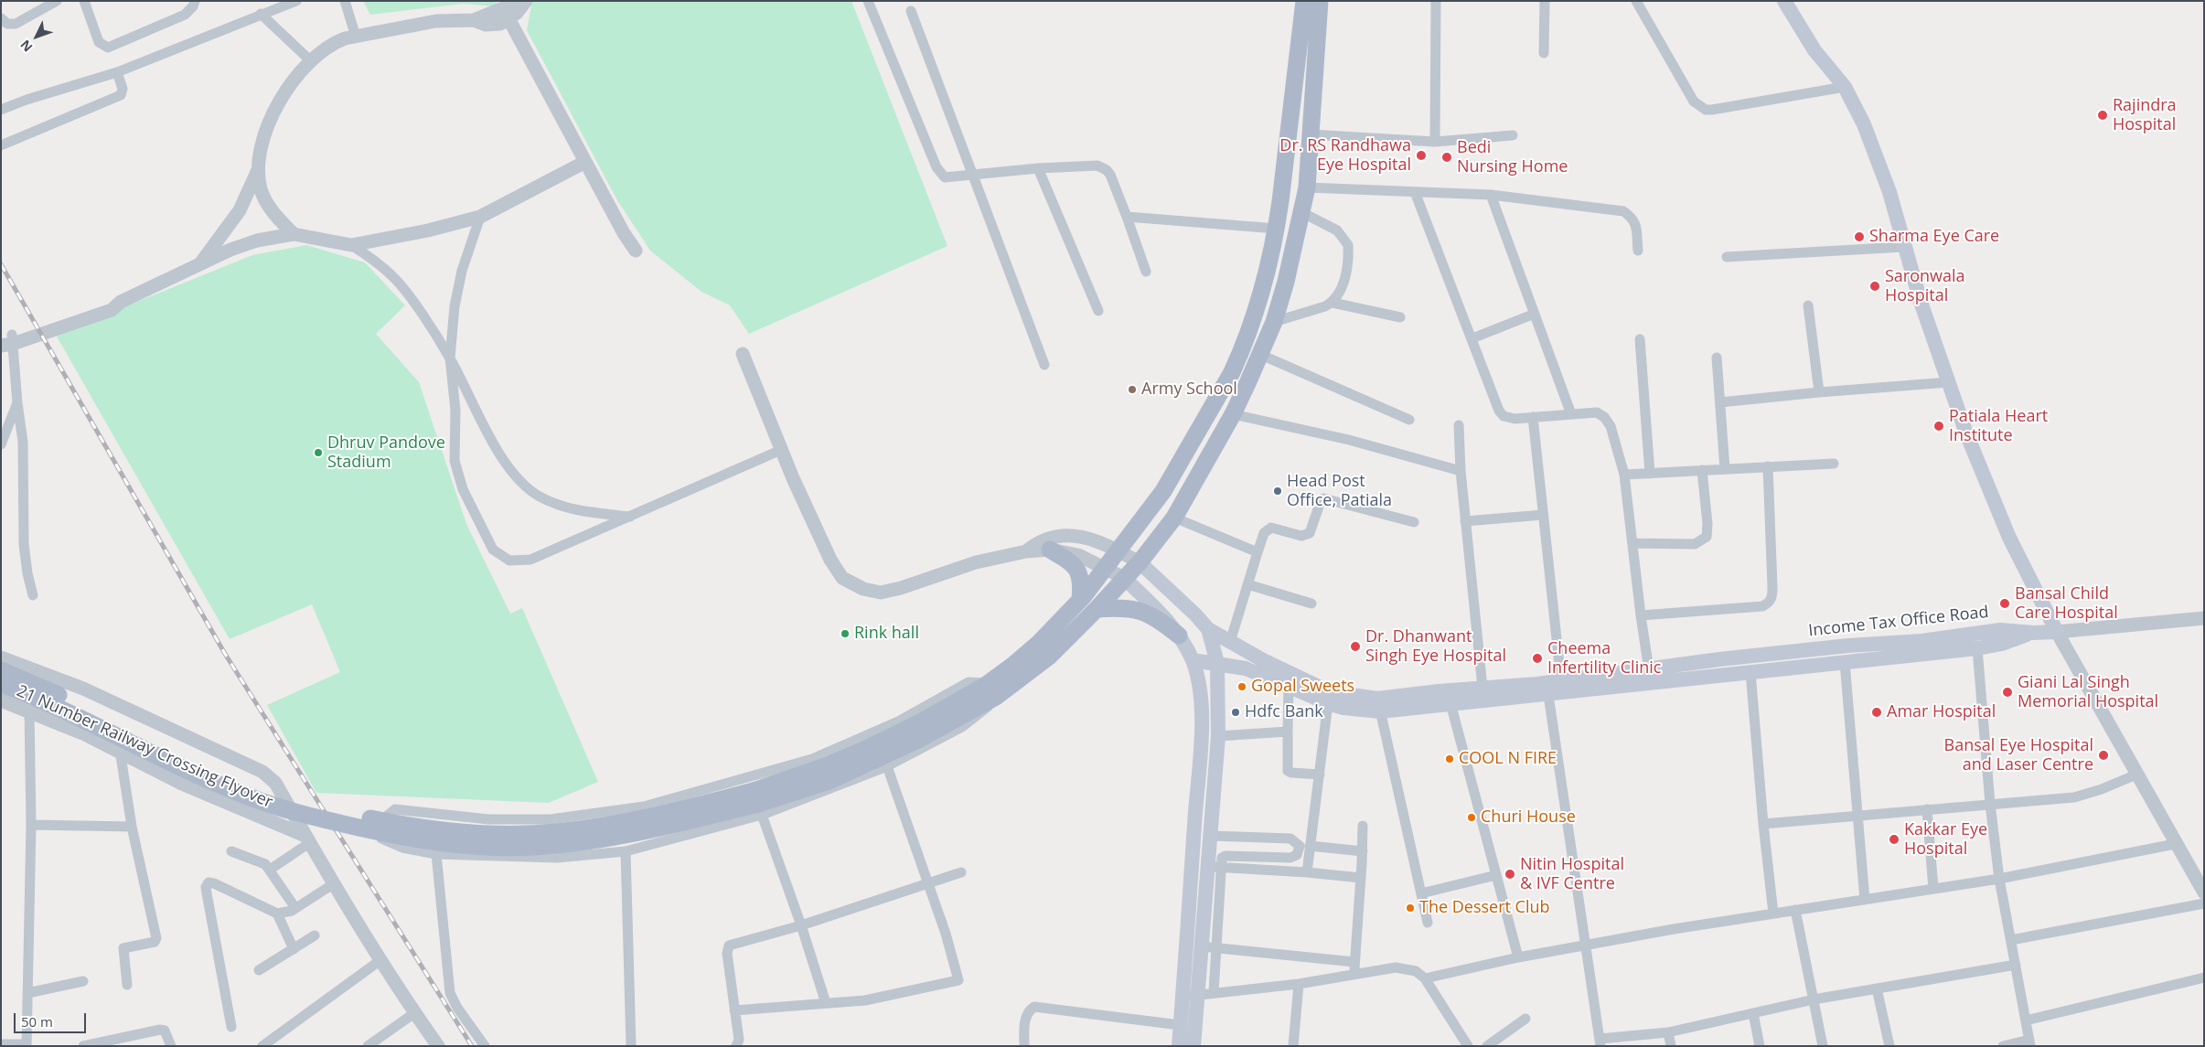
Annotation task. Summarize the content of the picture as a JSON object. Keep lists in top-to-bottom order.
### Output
{
  "streets": {
    "main road": ["Income Tax Office Road", "21 Number Railway Crossing Flyover"]
  },
  "places": [
    "Rajindra Hospital",
    "Dr. RS Randhawa Eye Hospital",
    "Bedi Nursing Home",
    "Sharma Eye Care",
    "Saronwala Hospital",
    "Army School",
    "Patiala Heart Institute",
    "Dhruv Pandove Stadium",
    "Head Post Office, Patiala",
    "Bansal Child Care Hospital",
    "Rink hall",
    "Dr. Dhanwant Singh Eye Hospital",
    "Cheema Infertility Clinic",
    "Gopal Sweets",
    "Giani Lal Singh Memorial Hospital",
    "Hdfc Bank",
    "Amar Hospital",
    "Bansal Eye Hospital and Laser Centre",
    "COOL N FIRE",
    "Churi House",
    "Kakkar Eye Hospital",
    "Nitin Hospital & IVF Centre",
    "The Dessert Club"
  ],
  "scale_bar": "50 m",
  "north": "bottom left"
}
